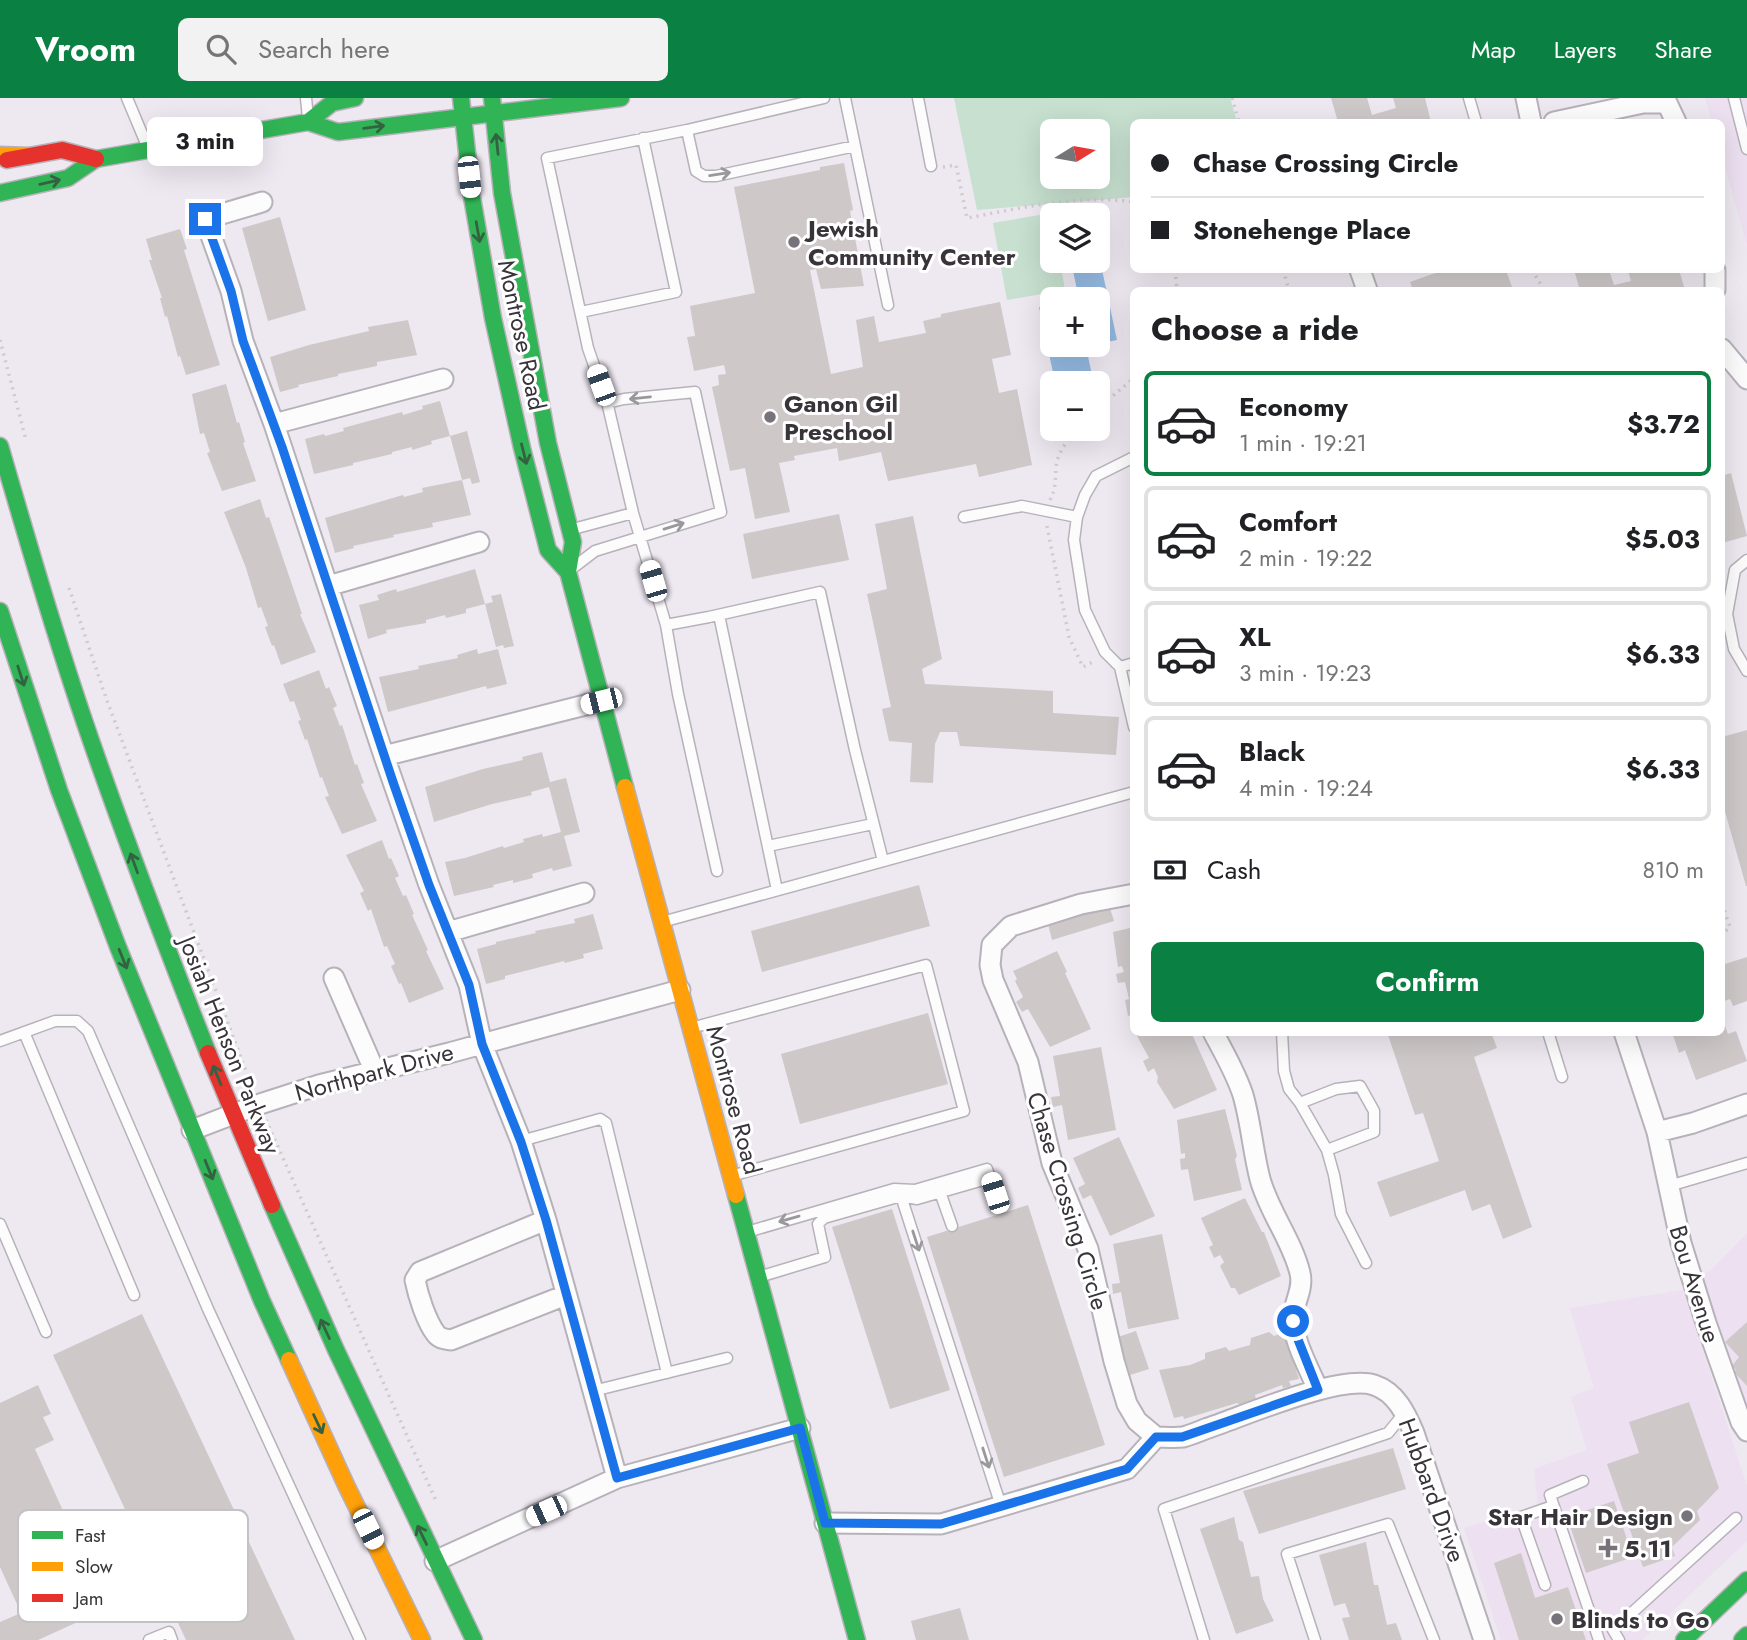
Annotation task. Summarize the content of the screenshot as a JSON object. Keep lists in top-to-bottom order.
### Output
{
  "streets": {
    "street": [
      "Montrose Road",
      "Josiah Henson Parkway",
      "Northpark Drive",
      "Chase Crossing Circle",
      "Bou Avenue",
      "Hubbard Drive"
    ]
  },
  "crossings": [
    ["Montrose Road", "Northpark Drive"],
    ["Josiah Henson Parkway", "Northpark Drive"],
    ["Chase Crossing Circle", "Hubbard Drive"]
  ],
  "places": {
    "other": [
      "Jewish Community Center",
      "Ganon Gil Preschool",
      "Star Hair Design",
      "Blinds to Go"
    ],
    "health": ["5.11"]
  },
  "legend": ["Fast", "Slow", "Jam"],
  "north": "right",
  "page": {
    "header": "Vroom",
    "search": "Search here",
    "nav": ["Map", "Layers", "Share"],
    "bubble": "3 min",
    "map_buttons": ["+", "−"],
    "banner": ["Chase Crossing Circle", "Stonehenge Place"],
    "heading": "Choose a ride",
    "list": [
      {
        "name": "Economy",
        "note": "1 min · 19:21",
        "value": "$3.72"
      },
      {
        "name": "Comfort",
        "note": "2 min · 19:22",
        "value": "$5.03"
      },
      {
        "name": "XL",
        "note": "3 min · 19:23",
        "value": "$6.33"
      },
      {
        "name": "Black",
        "note": "4 min · 19:24",
        "value": "$6.33"
      }
    ],
    "pay": ["Cash", "810 m"],
    "buttons": "Confirm"
  }
}
